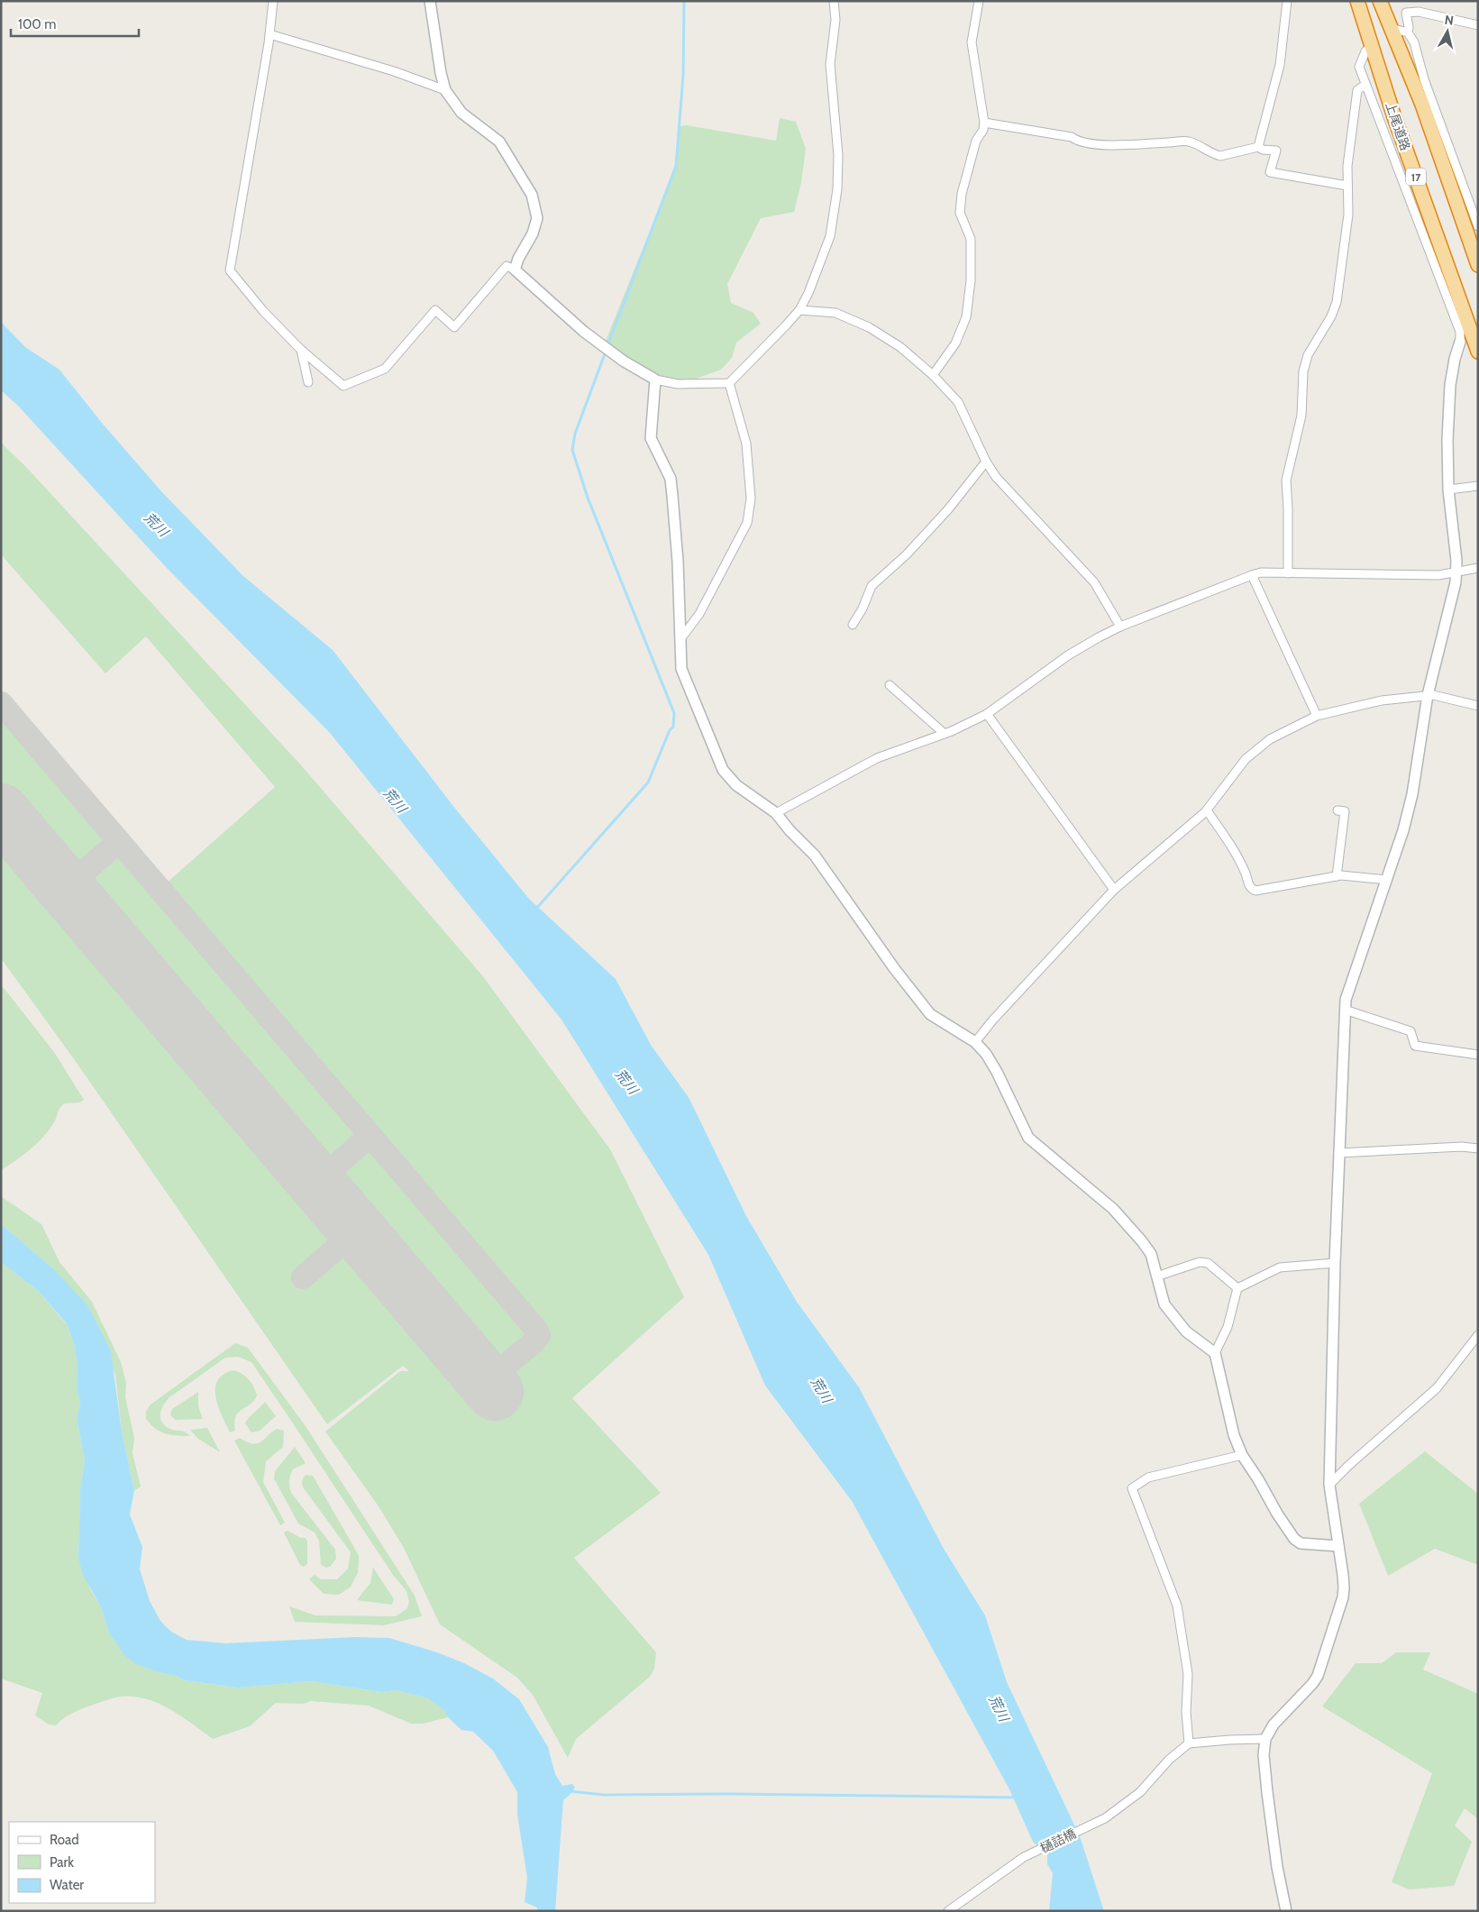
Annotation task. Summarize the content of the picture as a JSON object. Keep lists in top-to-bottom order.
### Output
{
  "streets": {
    "highway": ["上尾道路", "17"],
    "street": ["樋詰橋"]
  },
  "water": ["荒川"],
  "legend": ["Road", "Park", "Water"],
  "scale_bar": "100 m",
  "north": "top"
}
